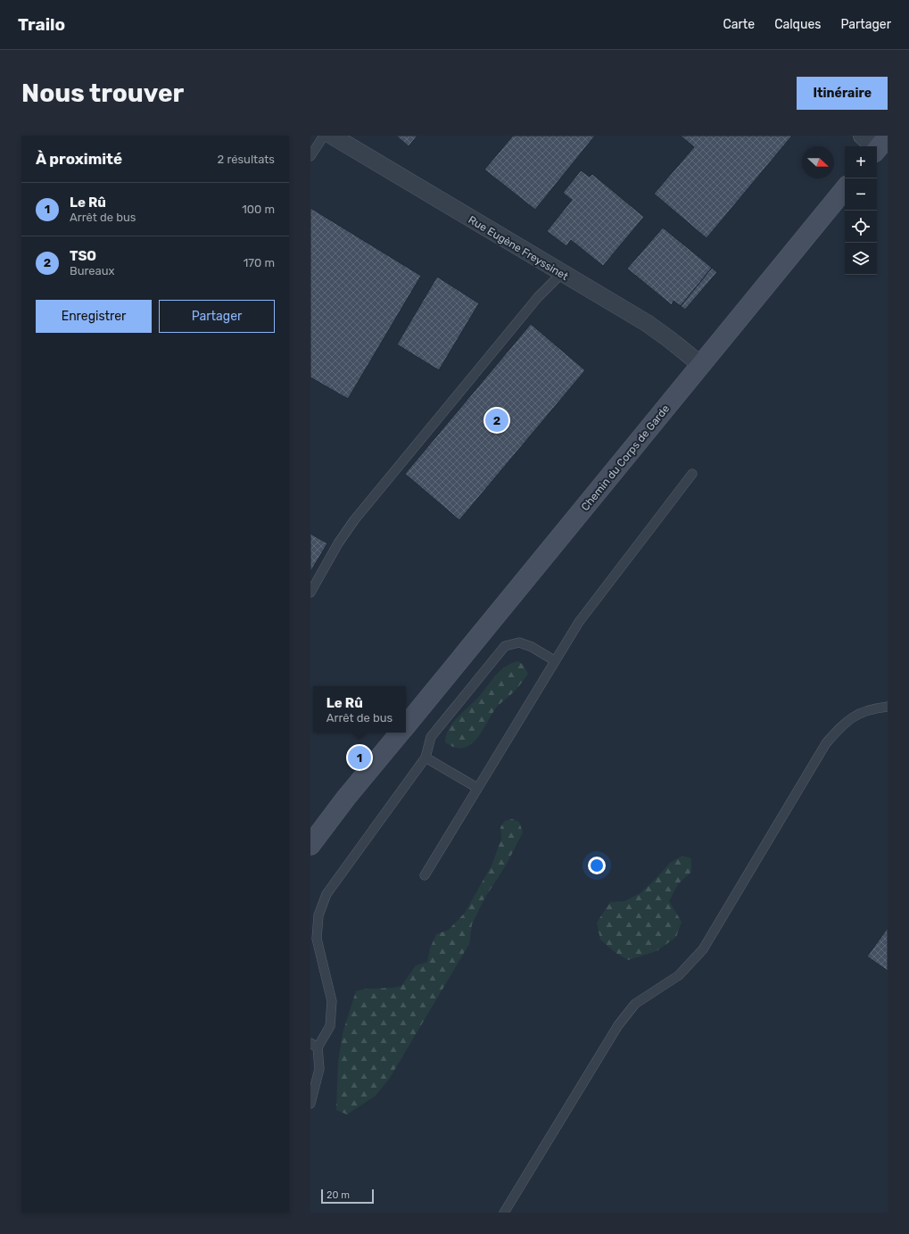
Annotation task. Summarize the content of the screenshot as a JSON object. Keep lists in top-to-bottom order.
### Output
{
  "streets": {
    "street": ["Rue Eugène Freyssinet", "Chemin du Corps de Garde"]
  },
  "crossings": [
    ["Rue Eugène Freyssinet", "Chemin du Corps de Garde"]
  ],
  "scale_bar": "20 m",
  "north": "right",
  "page": {
    "header": "Trailo",
    "nav": ["Carte", "Calques", "Partager"],
    "buttons": [
      "Itinéraire",
      ["Enregistrer", "Partager"]
    ],
    "title": "Nous trouver",
    "heading": ["À proximité", "2 résultats"],
    "map_buttons": ["+", "−"],
    "list": [
      {
        "mark": "1",
        "name": "Le Rû",
        "note": "Arrêt de bus",
        "value": "100 m"
      },
      {
        "mark": "2",
        "name": "TSO",
        "note": "Bureaux",
        "value": "170 m"
      }
    ],
    "pins": ["2", "1"],
    "popup": ["Le Rû", "Arrêt de bus"],
    "scale": "20 m"
  }
}
